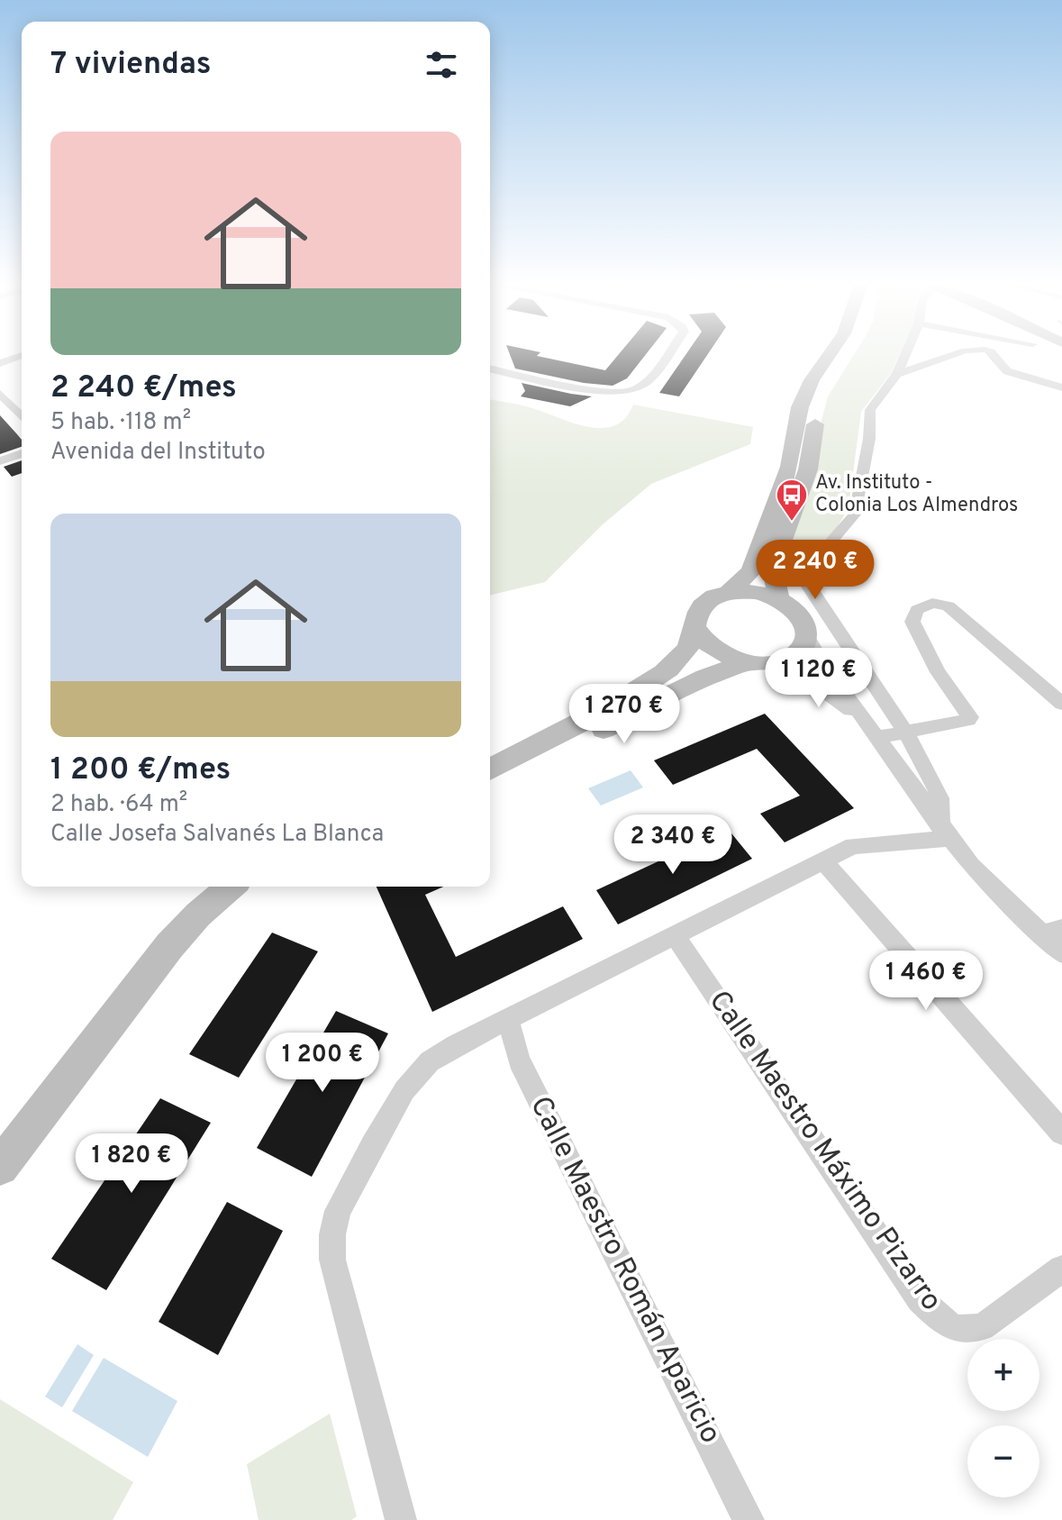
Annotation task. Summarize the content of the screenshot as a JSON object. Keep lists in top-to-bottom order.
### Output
{
  "streets": {
    "street": ["Calle Maestro Máximo Pizarro", "Calle Maestro Román Aparicio"]
  },
  "places": {
    "bus stop": ["Av. Instituto - Colonia Los Almendros"]
  },
  "page": {
    "heading": "7 viviendas",
    "list": [
      {
        "name": "2 240 €/mes",
        "note": "5 hab. · 118 m² · Avenida del Instituto"
      },
      {
        "name": "1 200 €/mes",
        "note": "2 hab. · 64 m² · Calle Josefa Salvanés La Blanca"
      }
    ],
    "price": [
      "2 240 €",
      "1 120 €",
      "1 270 €",
      "2 340 €",
      "1 460 €",
      "1 200 €",
      "1 820 €"
    ],
    "map_buttons": ["+", "−"]
  }
}
